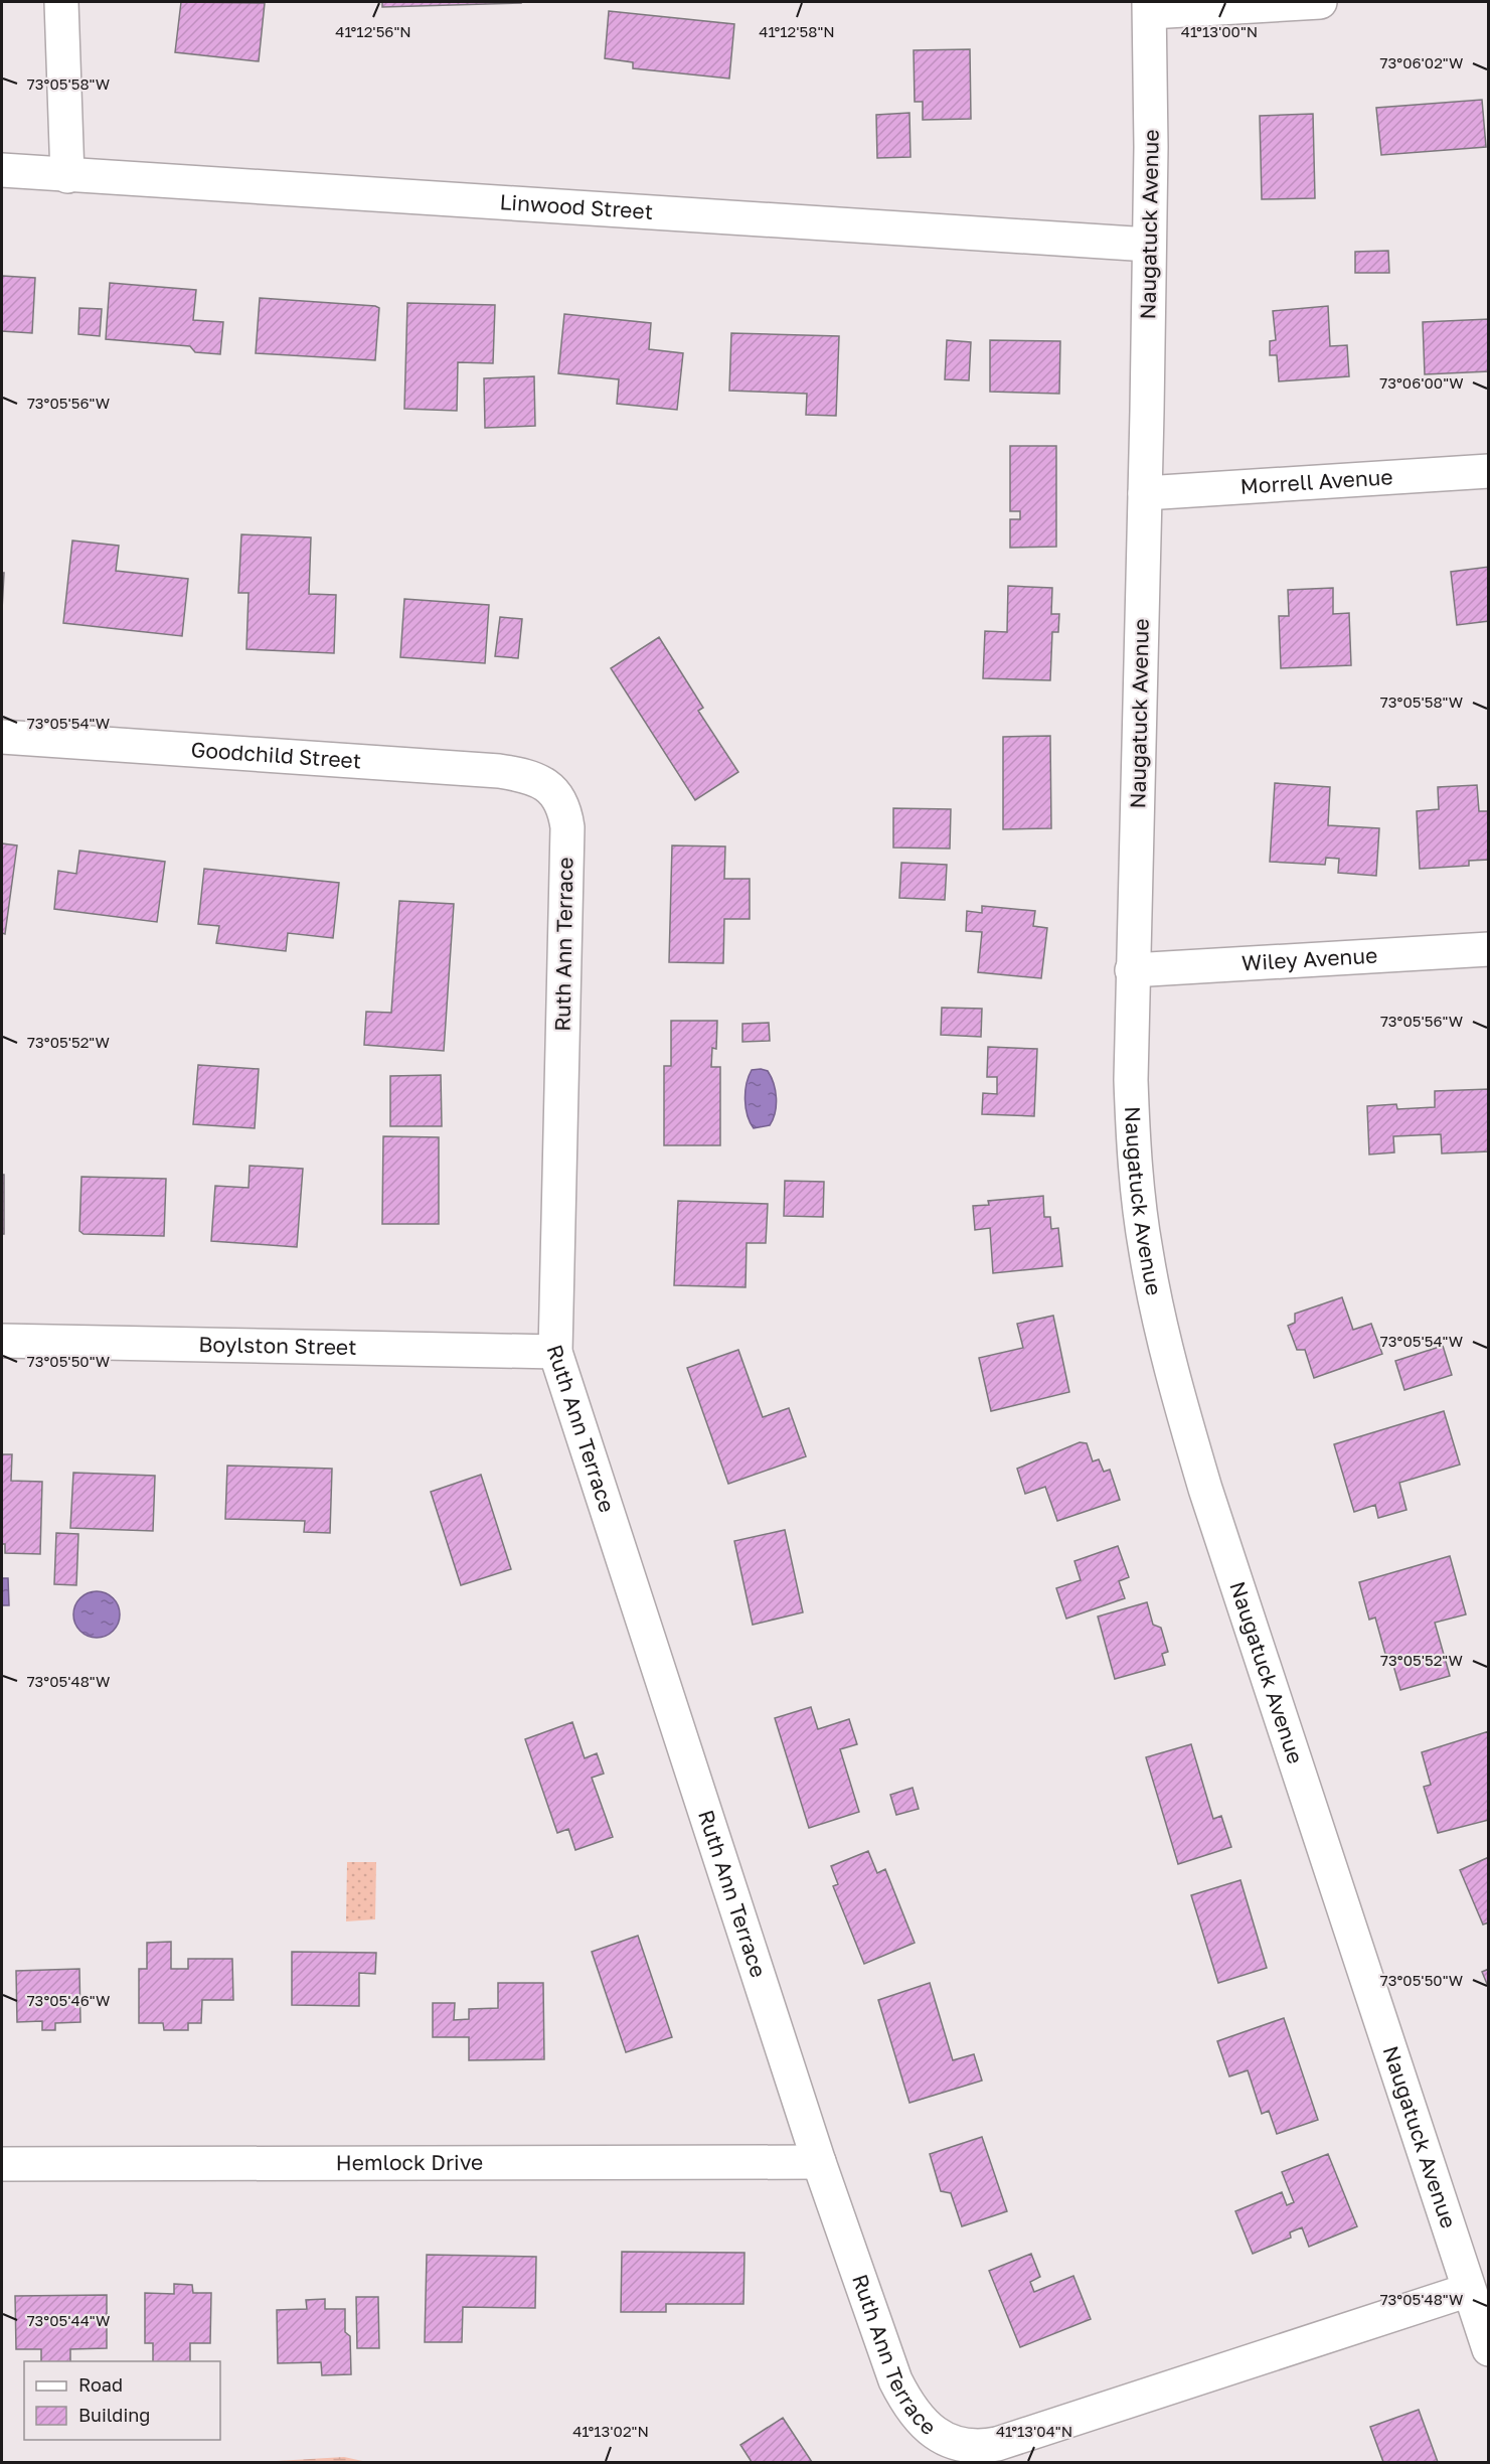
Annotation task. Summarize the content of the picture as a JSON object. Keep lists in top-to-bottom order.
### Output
{
  "streets": {
    "street": [
      "Linwood Street",
      "Naugatuck Avenue",
      "Morrell Avenue",
      "Goodchild Street",
      "Ruth Ann Terrace",
      "Wiley Avenue",
      "Boylston Street",
      "Hemlock Drive"
    ]
  },
  "crossings": [
    ["Linwood Street", "Naugatuck Avenue"],
    ["Naugatuck Avenue", "Morrell Avenue"],
    ["Naugatuck Avenue", "Ruth Ann Terrace"],
    ["Naugatuck Avenue", "Wiley Avenue"],
    ["Goodchild Street", "Ruth Ann Terrace"],
    ["Ruth Ann Terrace", "Boylston Street"],
    ["Ruth Ann Terrace", "Hemlock Drive"]
  ],
  "legend": ["Road", "Building"],
  "coordinates": [
    "41°12'56\"N",
    "41°12'58\"N",
    "41°13'00\"N",
    "73°06'02\"W",
    "73°05'58\"W",
    "73°06'00\"W",
    "73°05'56\"W",
    "73°05'54\"W",
    "73°05'52\"W",
    "73°05'50\"W",
    "73°05'48\"W",
    "73°05'46\"W",
    "73°05'44\"W",
    "41°13'02\"N",
    "41°13'04\"N"
  ]
}
